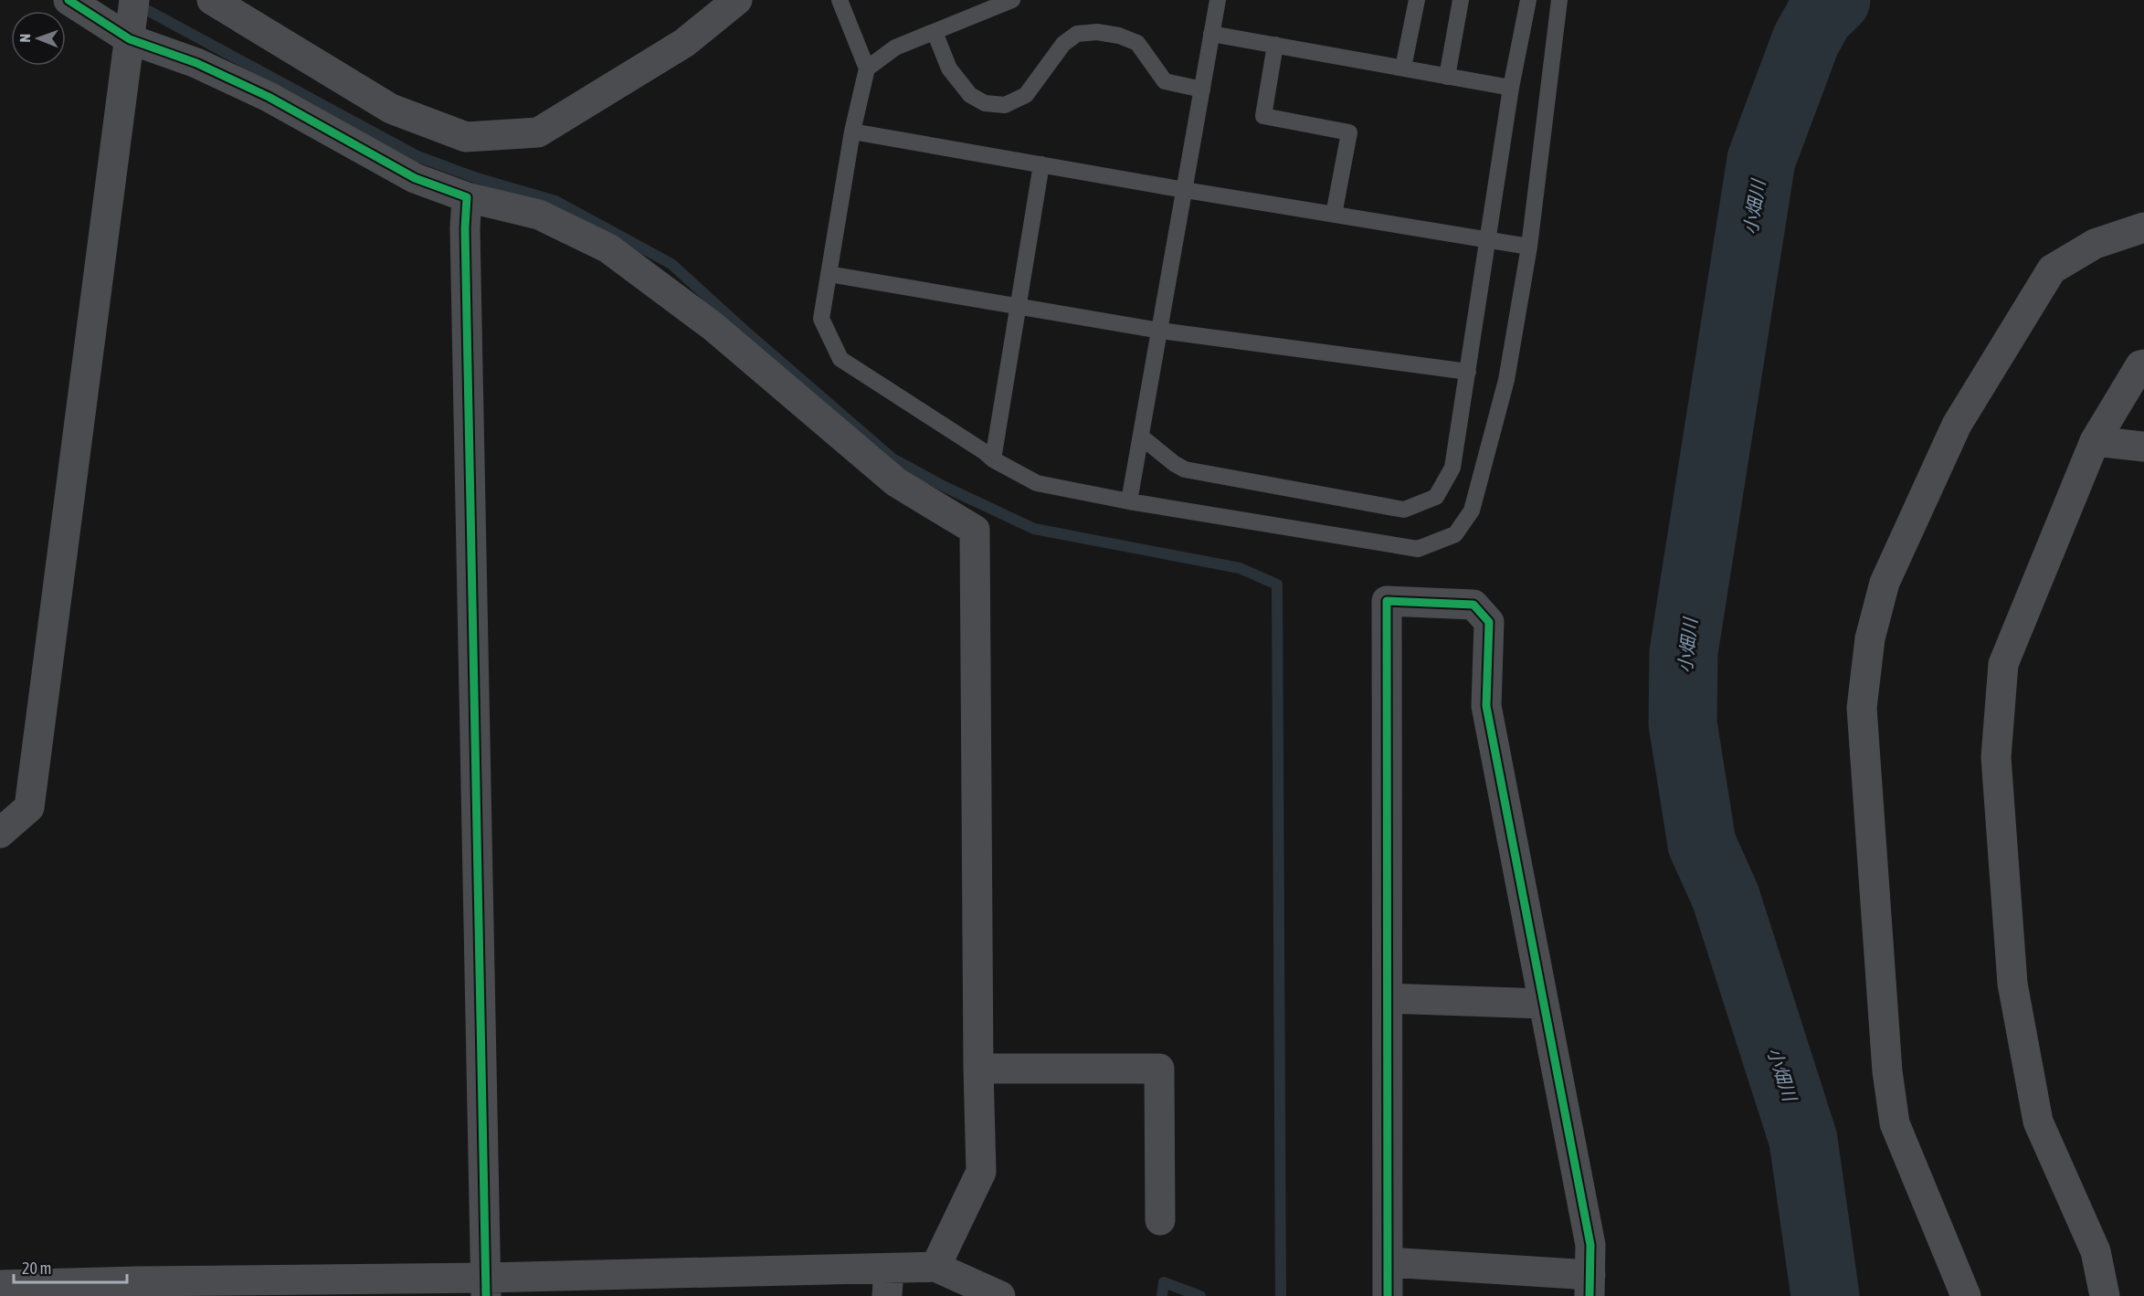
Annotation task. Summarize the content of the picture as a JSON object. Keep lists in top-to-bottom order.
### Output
{
  "water": ["小畑川"],
  "scale_bar": "20 m",
  "north": "left"
}
